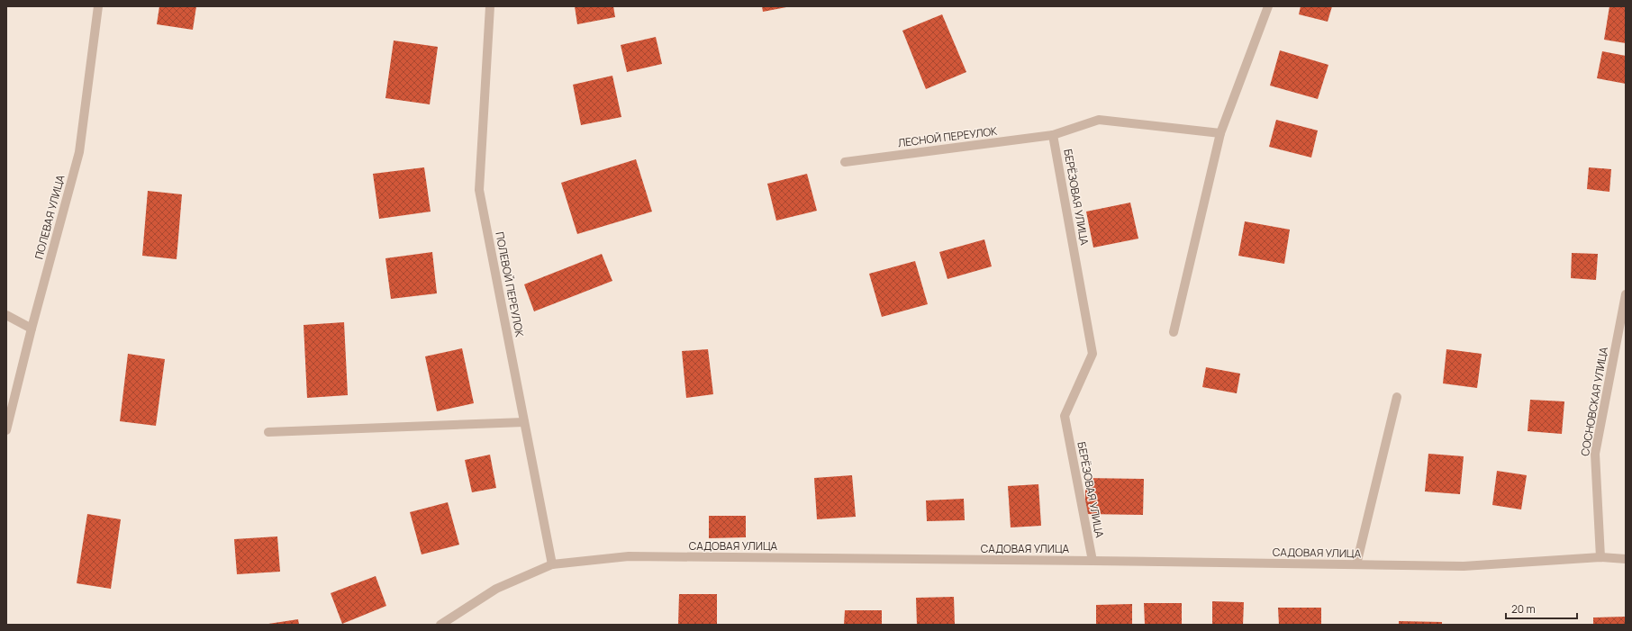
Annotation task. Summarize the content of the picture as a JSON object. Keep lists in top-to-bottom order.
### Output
{
  "streets": {
    "street": [
      "ЛЕСНОЙ ПЕРЕУЛОК",
      "БЕРЁЗОВАЯ УЛИЦА",
      "ПОЛЕВАЯ УЛИЦА",
      "ПОЛЕВОЙ ПЕРЕУЛОК",
      "СОСНОВСКАЯ УЛИЦА",
      "САДОВАЯ УЛИЦА"
    ]
  },
  "crossings": [
    ["ЛЕСНОЙ ПЕРЕУЛОК", "БЕРЁЗОВАЯ УЛИЦА"],
    ["БЕРЁЗОВАЯ УЛИЦА", "САДОВАЯ УЛИЦА"],
    ["ПОЛЕВОЙ ПЕРЕУЛОК", "САДОВАЯ УЛИЦА"],
    ["СОСНОВСКАЯ УЛИЦА", "САДОВАЯ УЛИЦА"]
  ],
  "scale_bar": "20 m"
}
